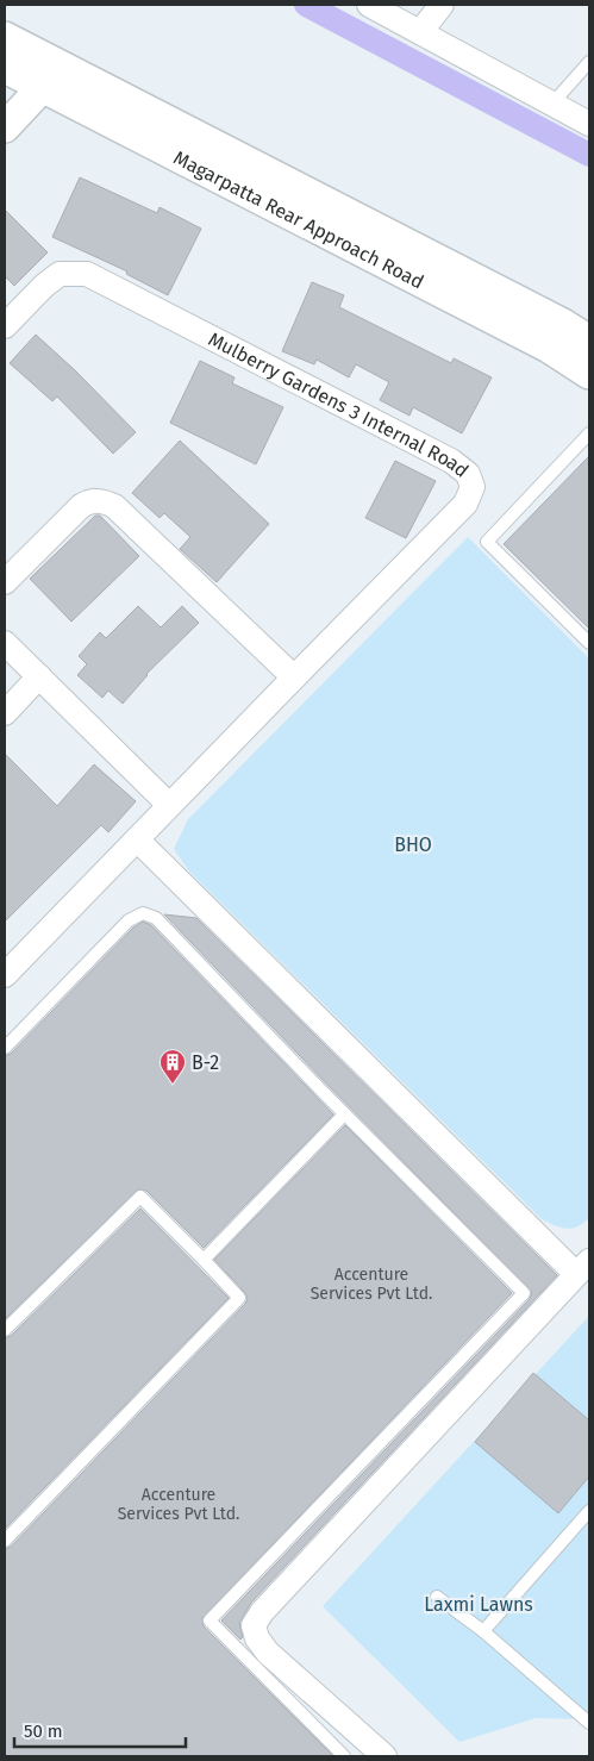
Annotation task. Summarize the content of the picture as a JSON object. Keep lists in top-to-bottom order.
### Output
{
  "streets": {
    "street": ["Magarpatta Rear Approach Road", "Mulberry Gardens 3 Internal Road"]
  },
  "parks": ["BHO", "Laxmi Lawns"],
  "places": {
    "building": ["B-2"]
  },
  "house_numbers": ["Accenture Services Pvt Ltd.", "Accenture Services Pvt Ltd."],
  "scale_bar": "50 m"
}
